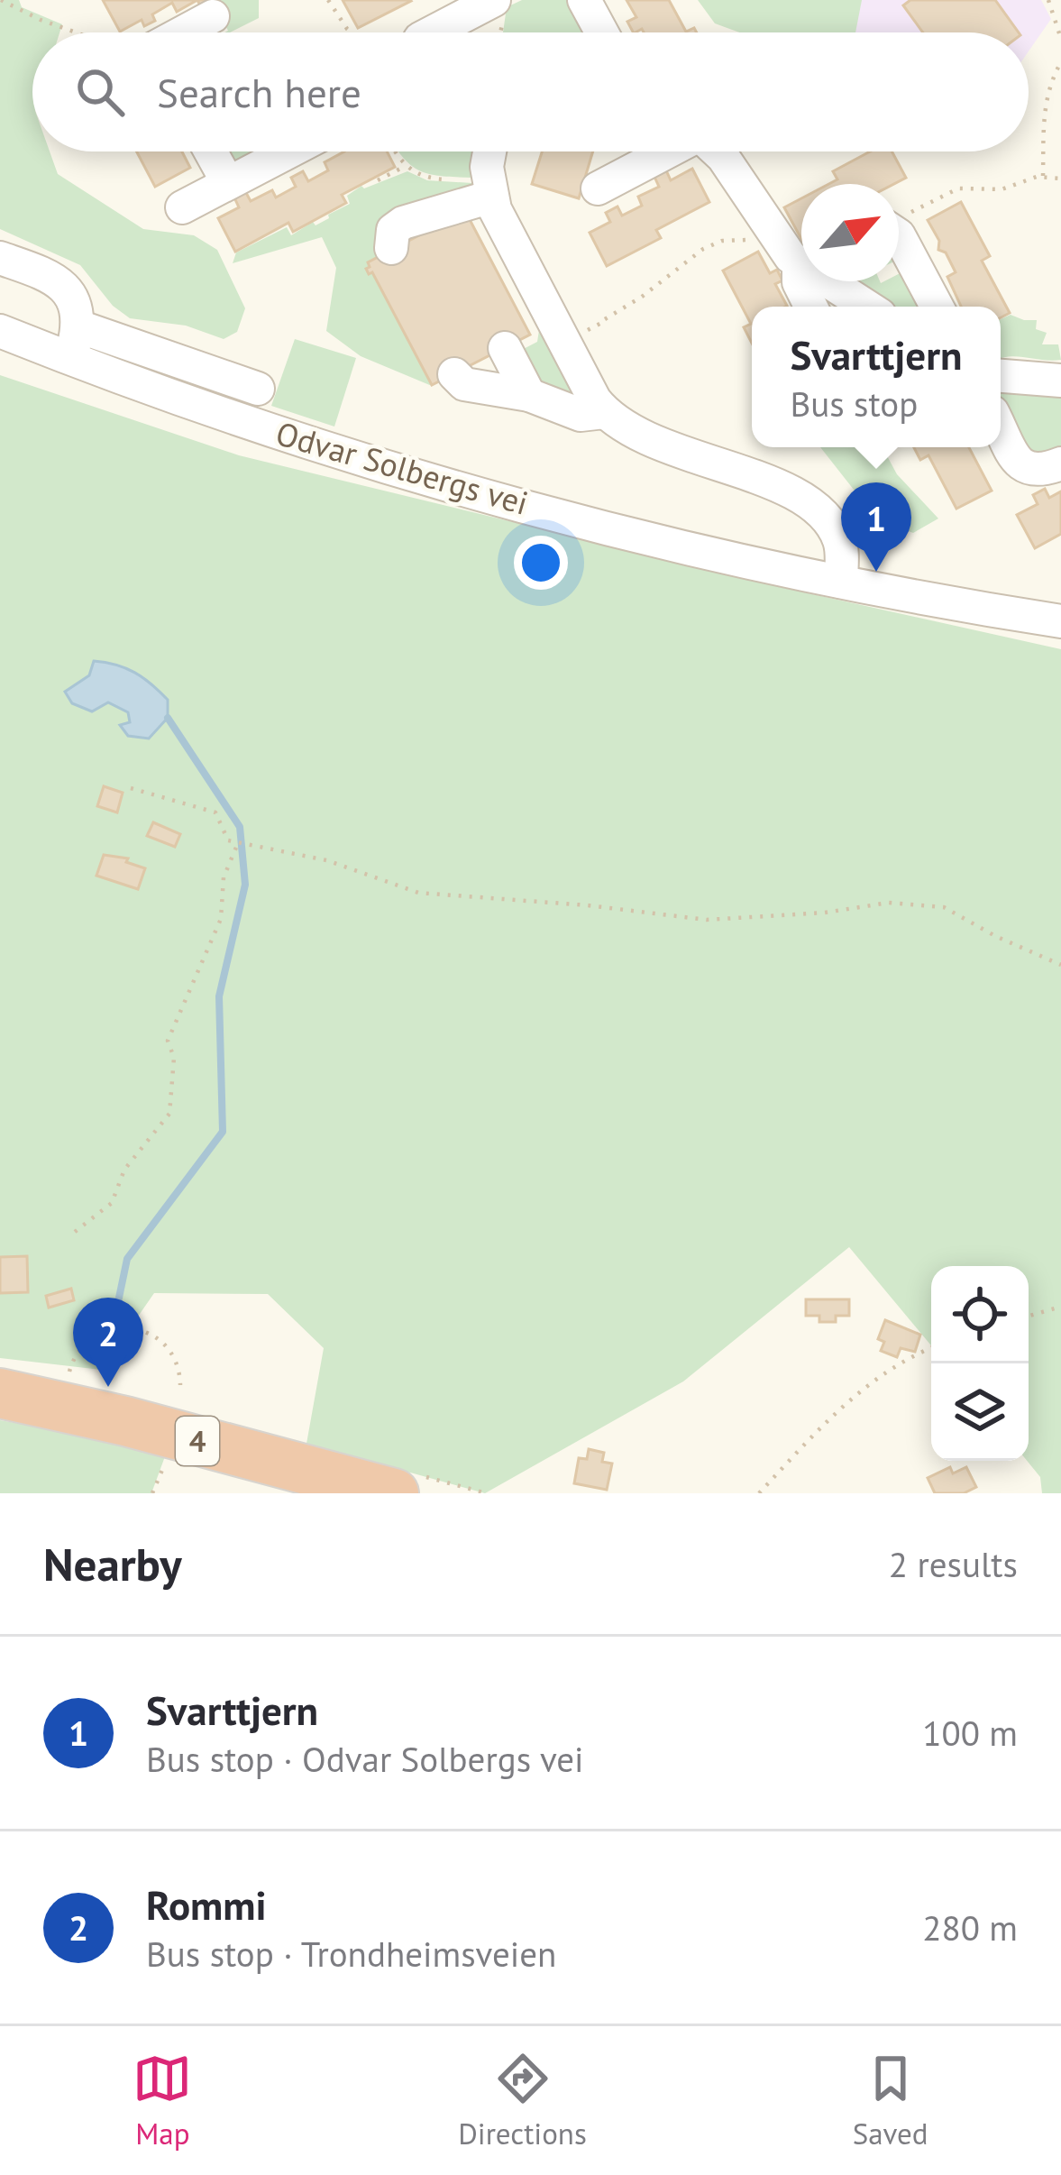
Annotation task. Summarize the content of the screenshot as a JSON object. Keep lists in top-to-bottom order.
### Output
{
  "streets": {
    "highway": ["4"],
    "street": ["Odvar Solbergs vei"]
  },
  "north": "top right",
  "page": {
    "search": "Search here",
    "popup": ["Svarttjern", "Bus stop"],
    "pins": ["1", "2"],
    "heading": ["Nearby", "2 results"],
    "list": [
      {
        "mark": "1",
        "name": "Svarttjern",
        "note": "Bus stop · Odvar Solbergs vei",
        "value": "100 m"
      },
      {
        "mark": "2",
        "name": "Rommi",
        "note": "Bus stop · Trondheimsveien",
        "value": "280 m"
      }
    ],
    "nav": ["Map", "Directions", "Saved"]
  }
}
